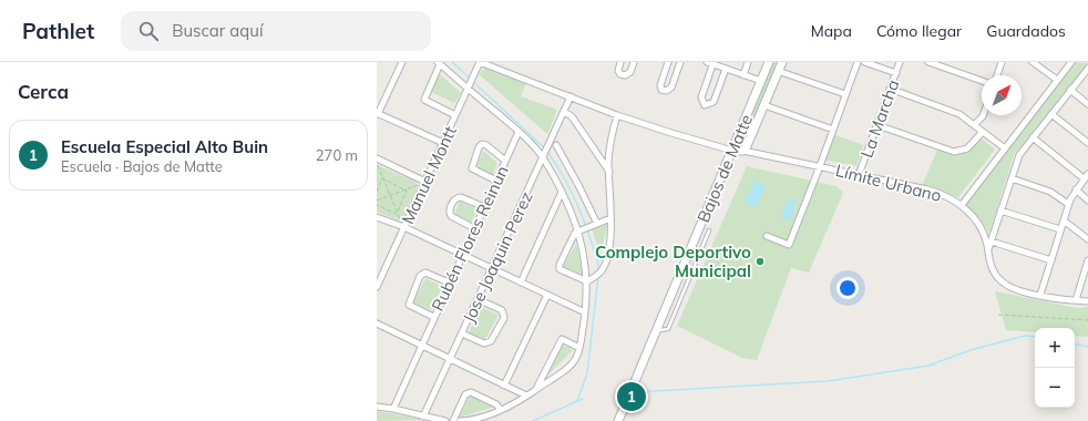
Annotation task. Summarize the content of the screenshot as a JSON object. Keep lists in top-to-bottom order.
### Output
{
  "streets": {
    "main road": ["Bajos de Matte"],
    "street": [
      "La Marcha",
      "Manuel Montt",
      "Límite Urbano",
      "Rubén Flores Reinun",
      "Jose Joaquin Perez"
    ]
  },
  "crossings": [
    ["La Marcha", "Límite Urbano"]
  ],
  "places": ["Complejo Deportivo Municipal"],
  "north": "top right",
  "page": {
    "header": "Pathlet",
    "search": "Buscar aquí",
    "nav": ["Mapa", "Cómo llegar", "Guardados"],
    "heading": "Cerca",
    "list": [
      {
        "mark": "1",
        "name": "Escuela Especial Alto Buin",
        "note": "Escuela · Bajos de Matte",
        "value": "270 m"
      }
    ],
    "map_buttons": ["+", "−"],
    "pins": "1"
  }
}
